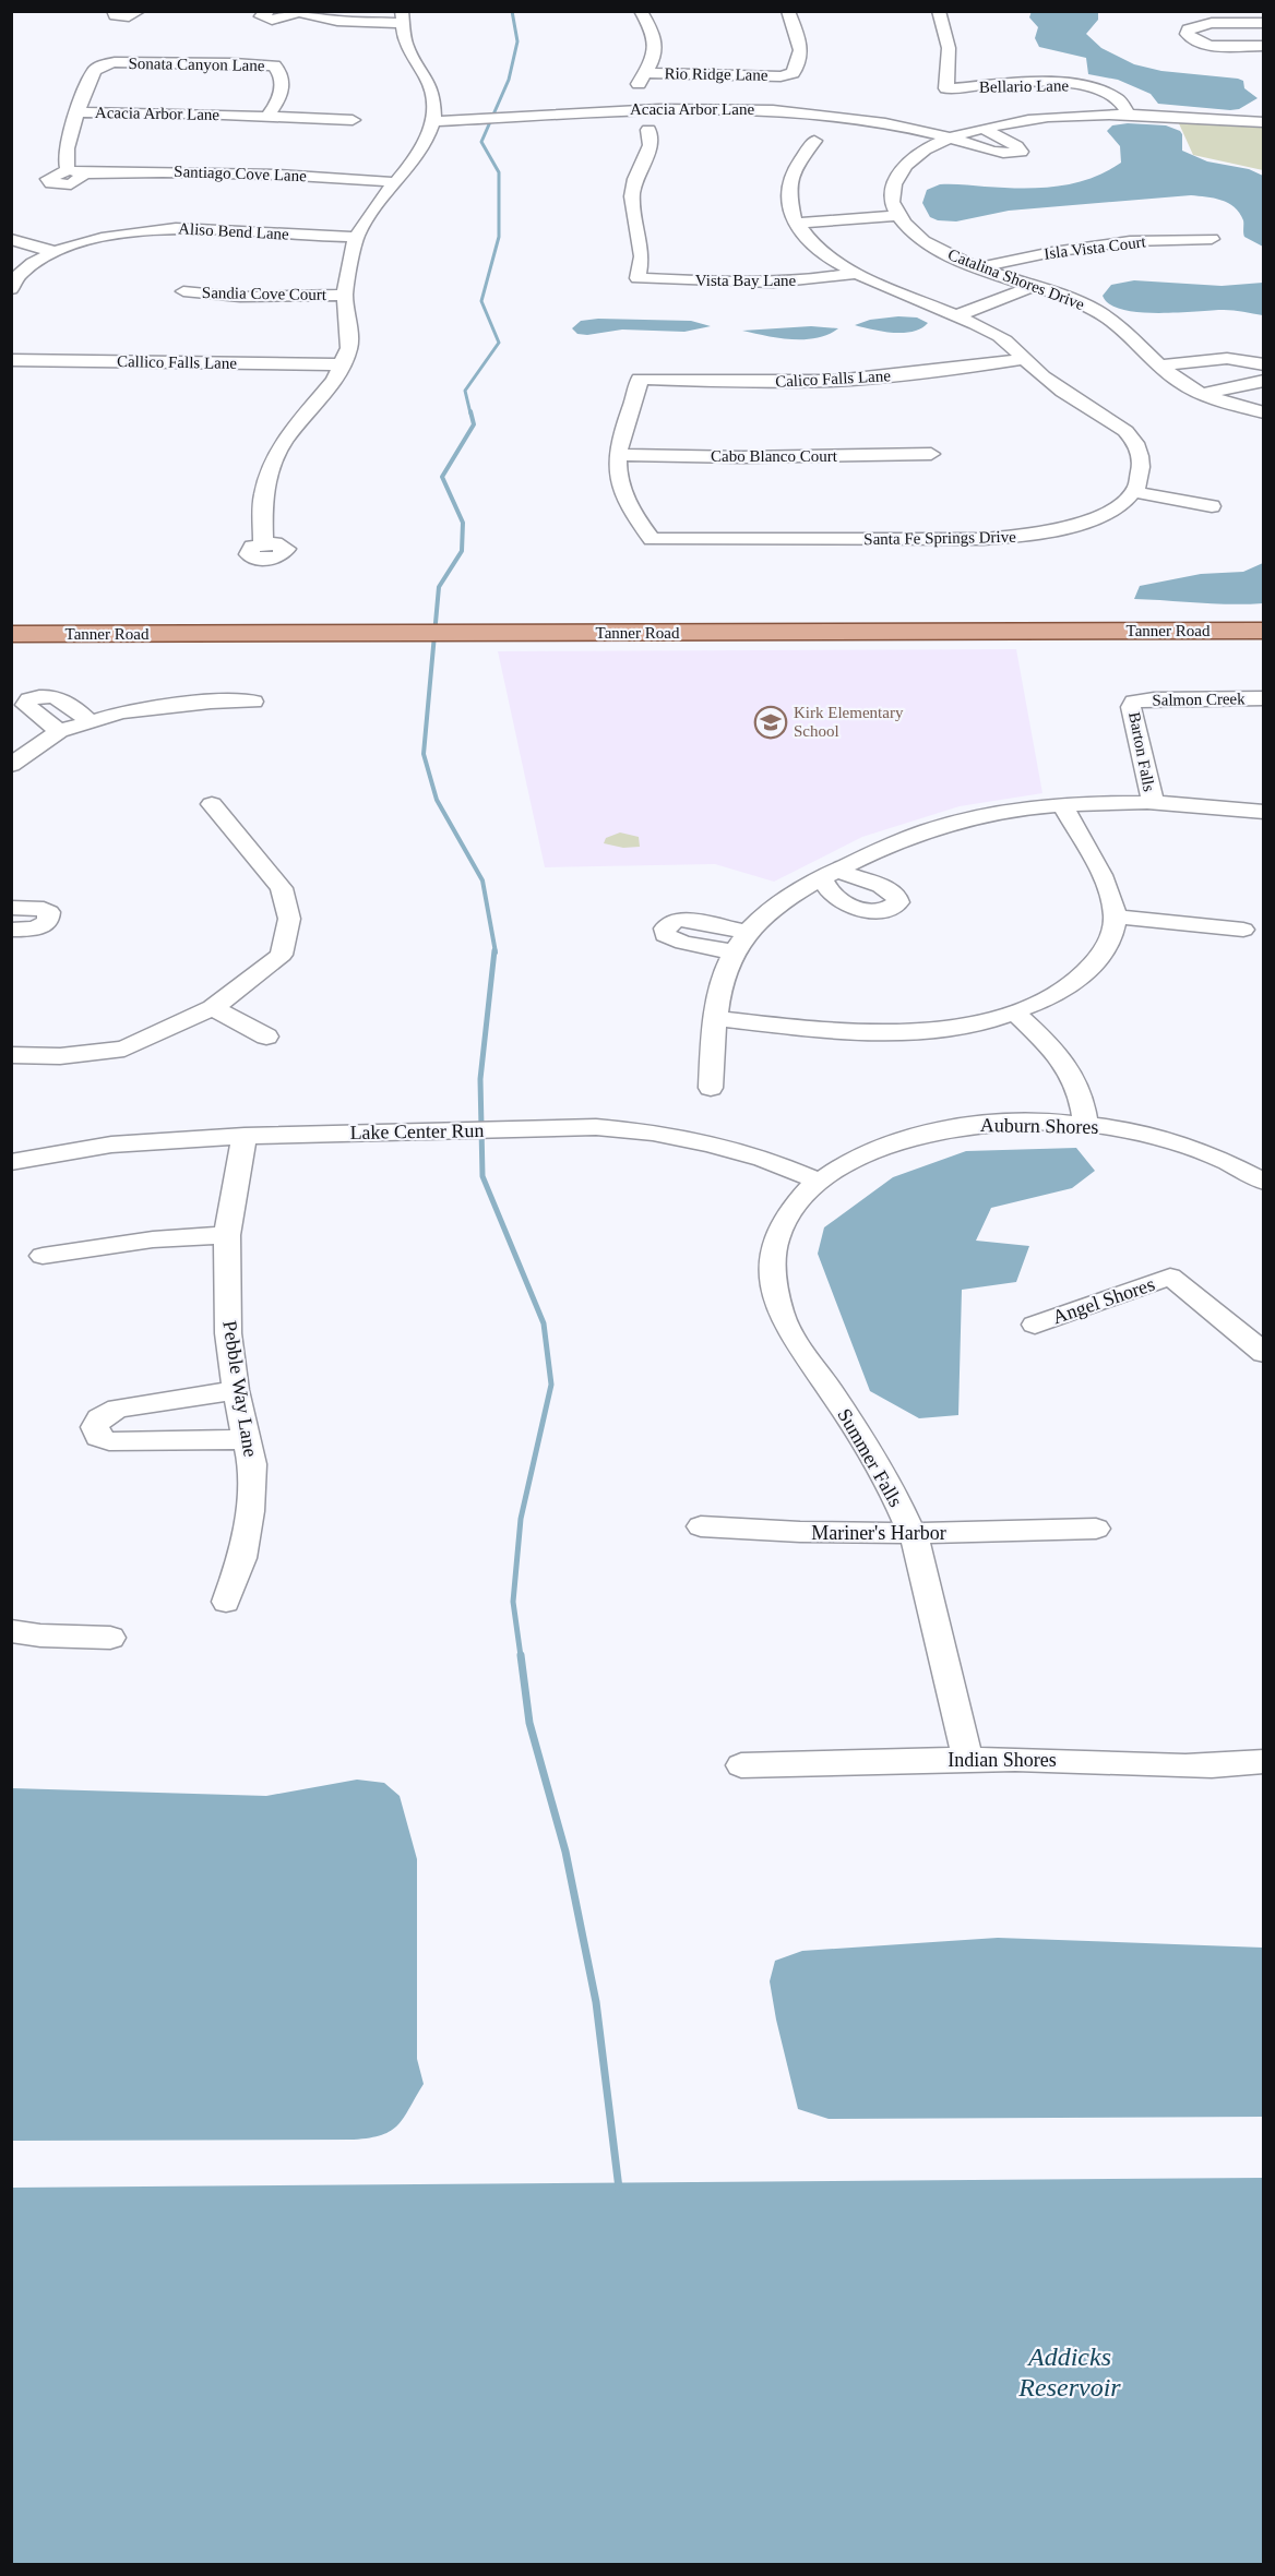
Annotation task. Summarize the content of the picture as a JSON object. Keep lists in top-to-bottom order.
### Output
{
  "streets": {
    "main road": ["Tanner Road"],
    "street": [
      "Sonata Canyon Lane",
      "Rio Ridge Lane",
      "Bellario Lane",
      "Acacia Arbor Lane",
      "Santiago Cove Lane",
      "Aliso Bend Lane",
      "Isla Vista Court",
      "Catalina Shores Drive",
      "Vista Bay Lane",
      "Sandia Cove Court",
      "Callico Falls Lane",
      "Calico Falls Lane",
      "Cabo Blanco Court",
      "Santa Fe Springs Drive",
      "Salmon Creek",
      "Barton Falls",
      "Auburn Shores",
      "Lake Center Run",
      "Angel Shores",
      "Pebble Way Lane",
      "Summer Falls",
      "Mariner's Harbor",
      "Indian Shores"
    ]
  },
  "crossings": [
    ["Sonata Canyon Lane", "Acacia Arbor Lane"],
    ["Isla Vista Court", "Catalina Shores Drive"],
    ["Calico Falls Lane", "Cabo Blanco Court"],
    ["Calico Falls Lane", "Santa Fe Springs Drive"],
    ["Cabo Blanco Court", "Santa Fe Springs Drive"],
    ["Salmon Creek", "Barton Falls"],
    ["Auburn Shores", "Lake Center Run"],
    ["Auburn Shores", "Summer Falls"],
    ["Lake Center Run", "Pebble Way Lane"],
    ["Lake Center Run", "Summer Falls"],
    ["Summer Falls", "Mariner's Harbor"],
    ["Summer Falls", "Indian Shores"]
  ],
  "water": ["Addicks Reservoir"],
  "places": {
    "school or university": ["Kirk Elementary School"]
  }
}
